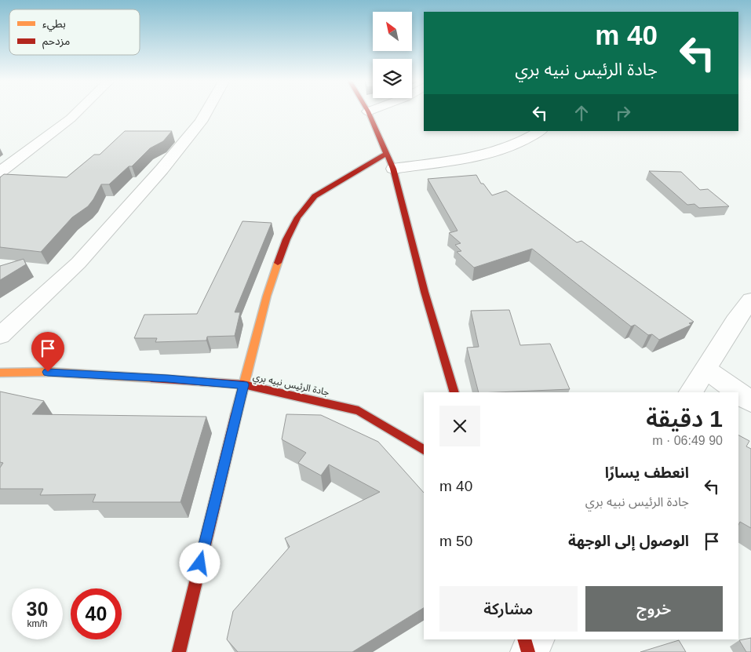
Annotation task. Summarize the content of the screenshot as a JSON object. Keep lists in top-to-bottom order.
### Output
{
  "streets": {
    "street": ["جادة الرئيس نبيه بري"]
  },
  "legend": ["بطيء", "مزدحم"],
  "north": "top left",
  "page": {
    "turn": ["40 m", "جادة الرئيس نبيه بري"],
    "heading": ["1 دقيقة", "90 m · 06:49"],
    "list": [
      {
        "name": "انعطف يسارًا",
        "note": "جادة الرئيس نبيه بري",
        "value": "40 m"
      },
      {
        "name": "الوصول إلى الوجهة",
        "value": "50 m"
      }
    ],
    "buttons": ["خروج", "مشاركة"],
    "speed": "30 km/h",
    "limit": "40"
  }
}
